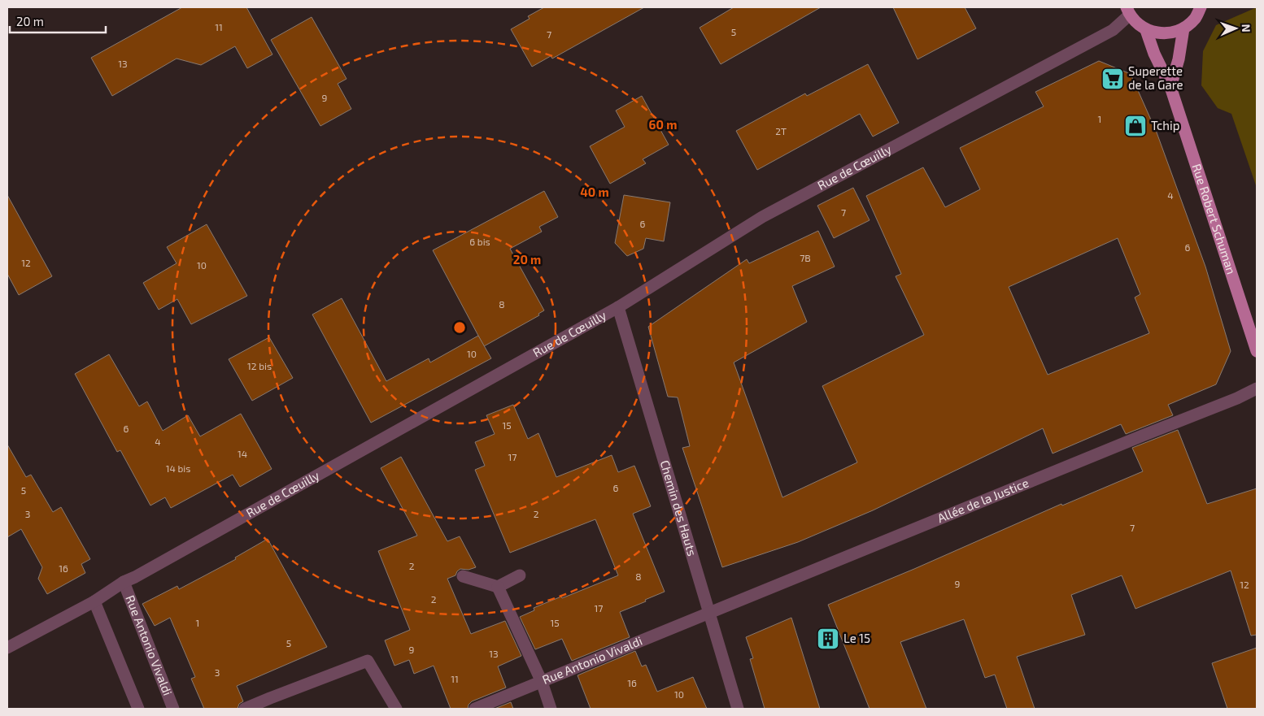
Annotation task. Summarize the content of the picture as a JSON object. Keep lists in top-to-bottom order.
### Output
{
  "streets": {
    "main road": ["Rue Robert Schuman"],
    "street": [
      "Rue de Cœuilly",
      "Allée de la Justice",
      "Chemin des Hauts",
      "Rue Antonio Vivaldi"
    ]
  },
  "crossings": [
    ["Rue de Cœuilly", "Chemin des Hauts"],
    ["Rue de Cœuilly", "Rue Antonio Vivaldi"],
    ["Allée de la Justice", "Chemin des Hauts"],
    ["Allée de la Justice", "Rue Antonio Vivaldi"],
    ["Chemin des Hauts", "Rue Antonio Vivaldi"]
  ],
  "places": {
    "supermarket": ["Superette de la Gare"],
    "shop": ["Tchip"],
    "building": ["Le 15"]
  },
  "house_numbers": [
    "11",
    "5",
    "7",
    "13",
    "9",
    "1",
    "2T",
    "4",
    "7",
    "6",
    "6 bis",
    "6",
    "7B",
    "12",
    "10",
    "8",
    "10",
    "12 bis",
    "15",
    "6",
    "4",
    "14",
    "17",
    "14 bis",
    "6",
    "5",
    "3",
    "2",
    "7",
    "2",
    "16",
    "8",
    "9",
    "12",
    "2",
    "17",
    "1",
    "15",
    "5",
    "9",
    "13",
    "3",
    "11",
    "16",
    "10"
  ],
  "scale_bar": "20 m",
  "north": "right",
  "rings": ["60 m", "40 m", "20 m"]
}
